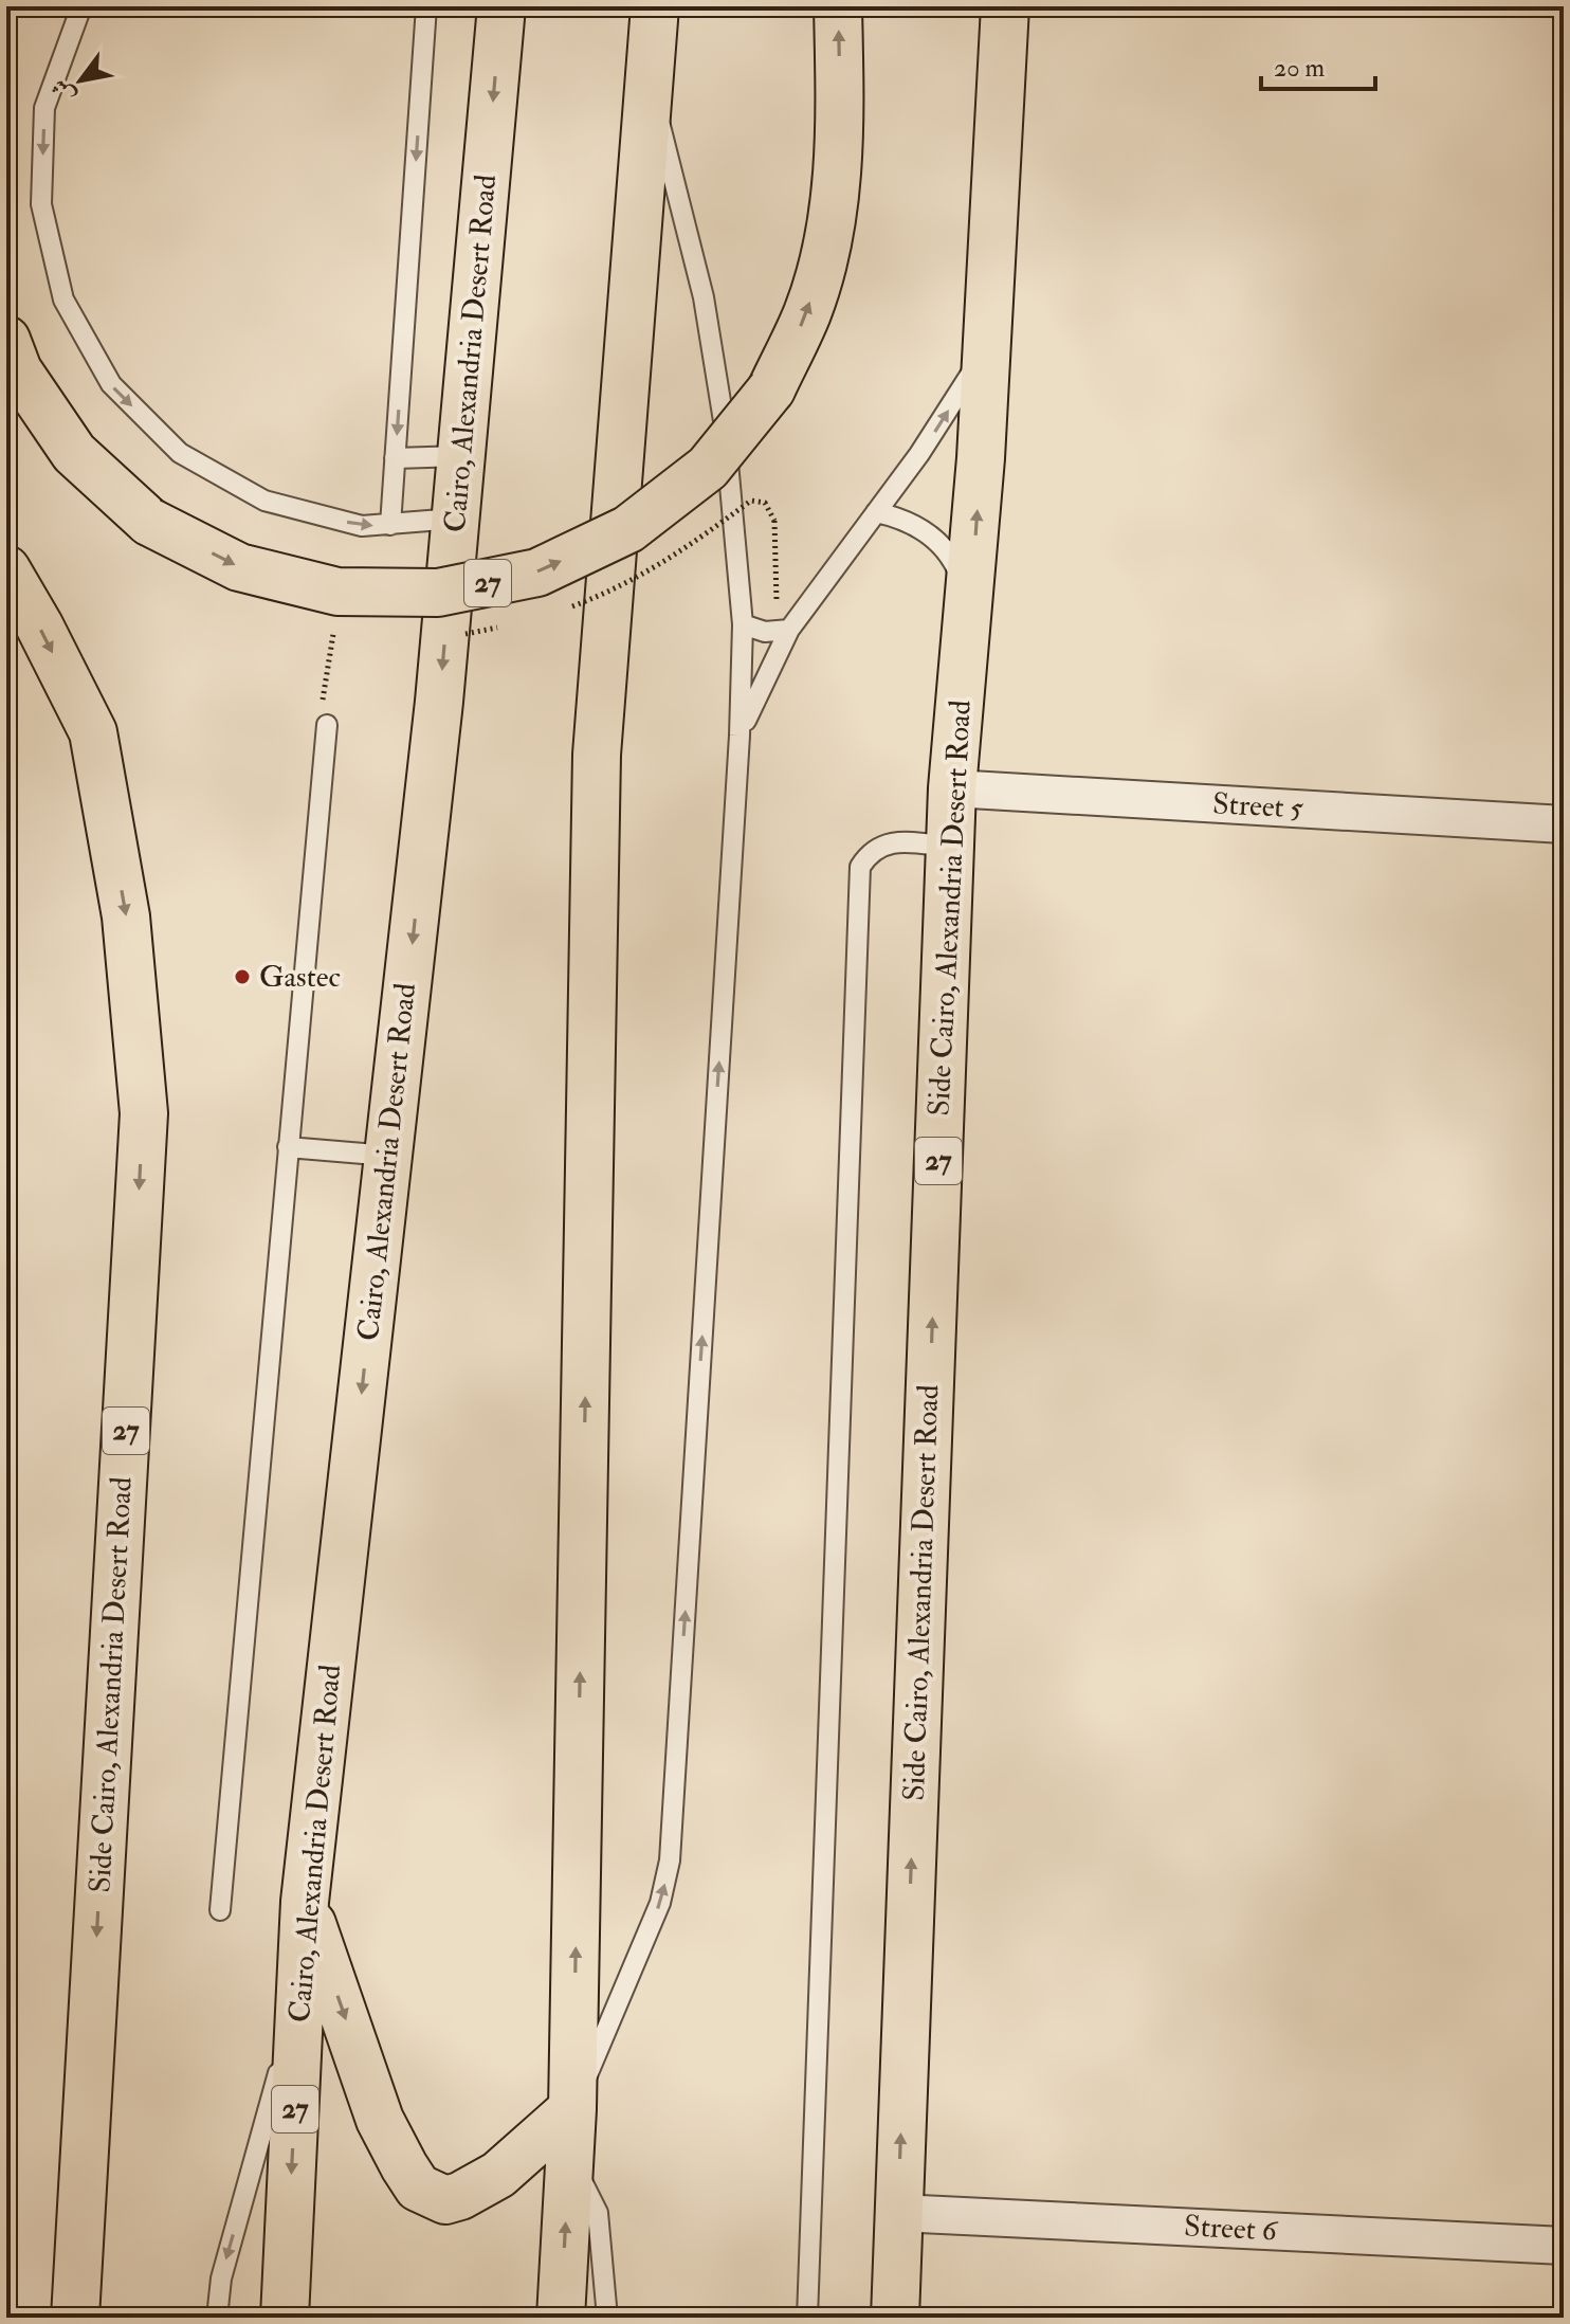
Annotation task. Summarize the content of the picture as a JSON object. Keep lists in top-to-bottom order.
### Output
{
  "streets": {
    "main road": ["Cairo, Alexandria Desert Road", "27", "Side Cairo, Alexandria Desert Road"],
    "street": ["Street 5", "Street 6"]
  },
  "crossings": [
    ["Street 5", "Side Cairo, Alexandria Desert Road"],
    ["Side Cairo, Alexandria Desert Road", "Street 6"]
  ],
  "places": ["Gastec"],
  "scale_bar": "20 m",
  "north": "bottom left"
}
